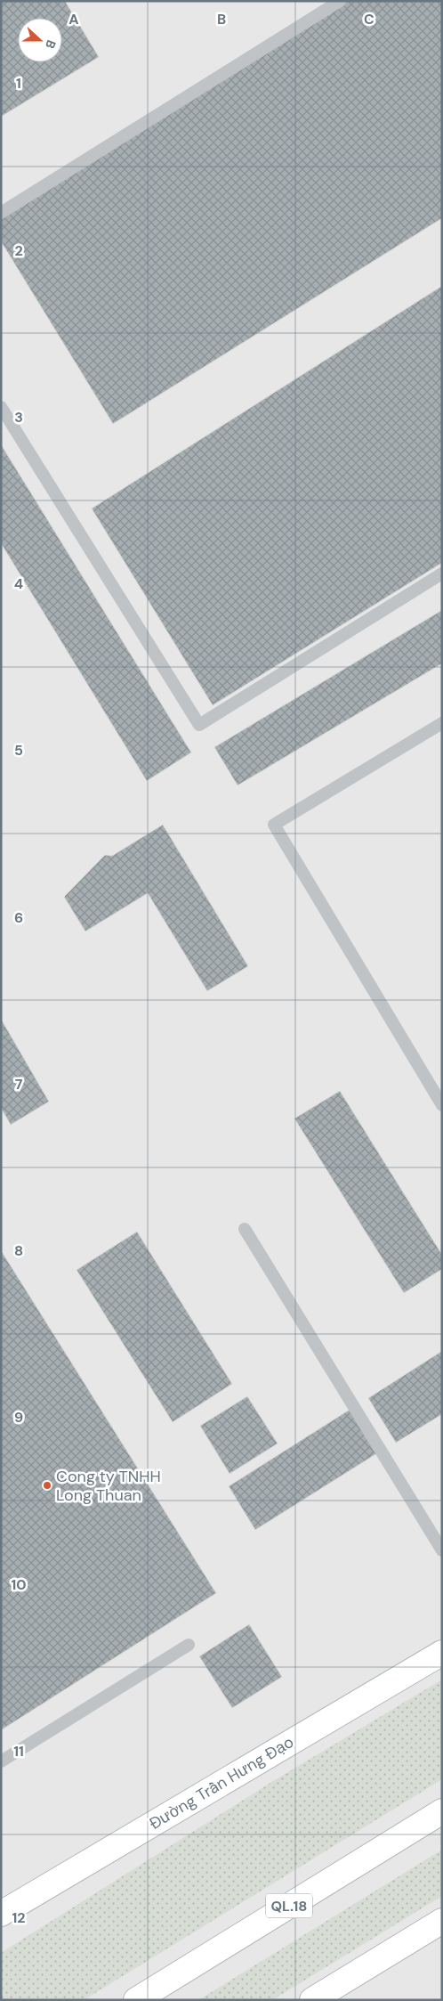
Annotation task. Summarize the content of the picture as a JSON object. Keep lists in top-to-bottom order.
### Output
{
  "streets": {
    "main road": ["Đường Trần Hưng Đạo", "QL.18"]
  },
  "places": ["Cong ty TNHH Long Thuan"],
  "north": "right",
  "grid": {
    "columns": ["A", "B", "C"],
    "rows": [
      "1",
      "2",
      "3",
      "4",
      "5",
      "6",
      "7",
      "8",
      "9",
      "10",
      "11",
      "12"
    ]
  }
}
